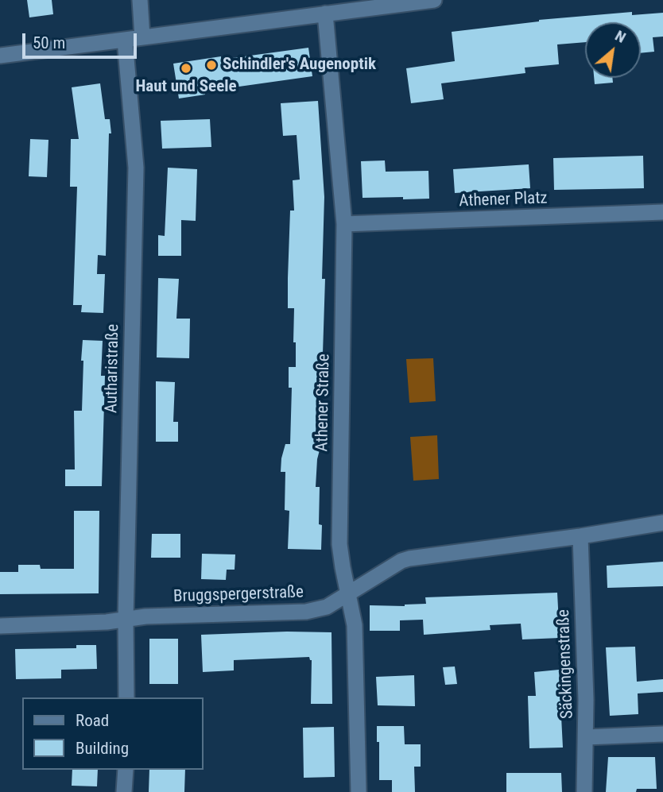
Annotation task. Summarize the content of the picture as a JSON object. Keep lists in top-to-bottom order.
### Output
{
  "streets": {
    "street": [
      "Athener Platz",
      "Autharistraße",
      "Athener Straße",
      "Bruggspergerstraße",
      "Säckingenstraße"
    ]
  },
  "crossings": [
    ["Athener Platz", "Athener Straße"],
    ["Autharistraße", "Bruggspergerstraße"],
    ["Athener Straße", "Bruggspergerstraße"],
    ["Bruggspergerstraße", "Säckingenstraße"]
  ],
  "places": ["Schindler's Augenoptik", "Haut und Seele"],
  "legend": ["Road", "Building"],
  "scale_bar": "50 m",
  "north": "top right"
}
